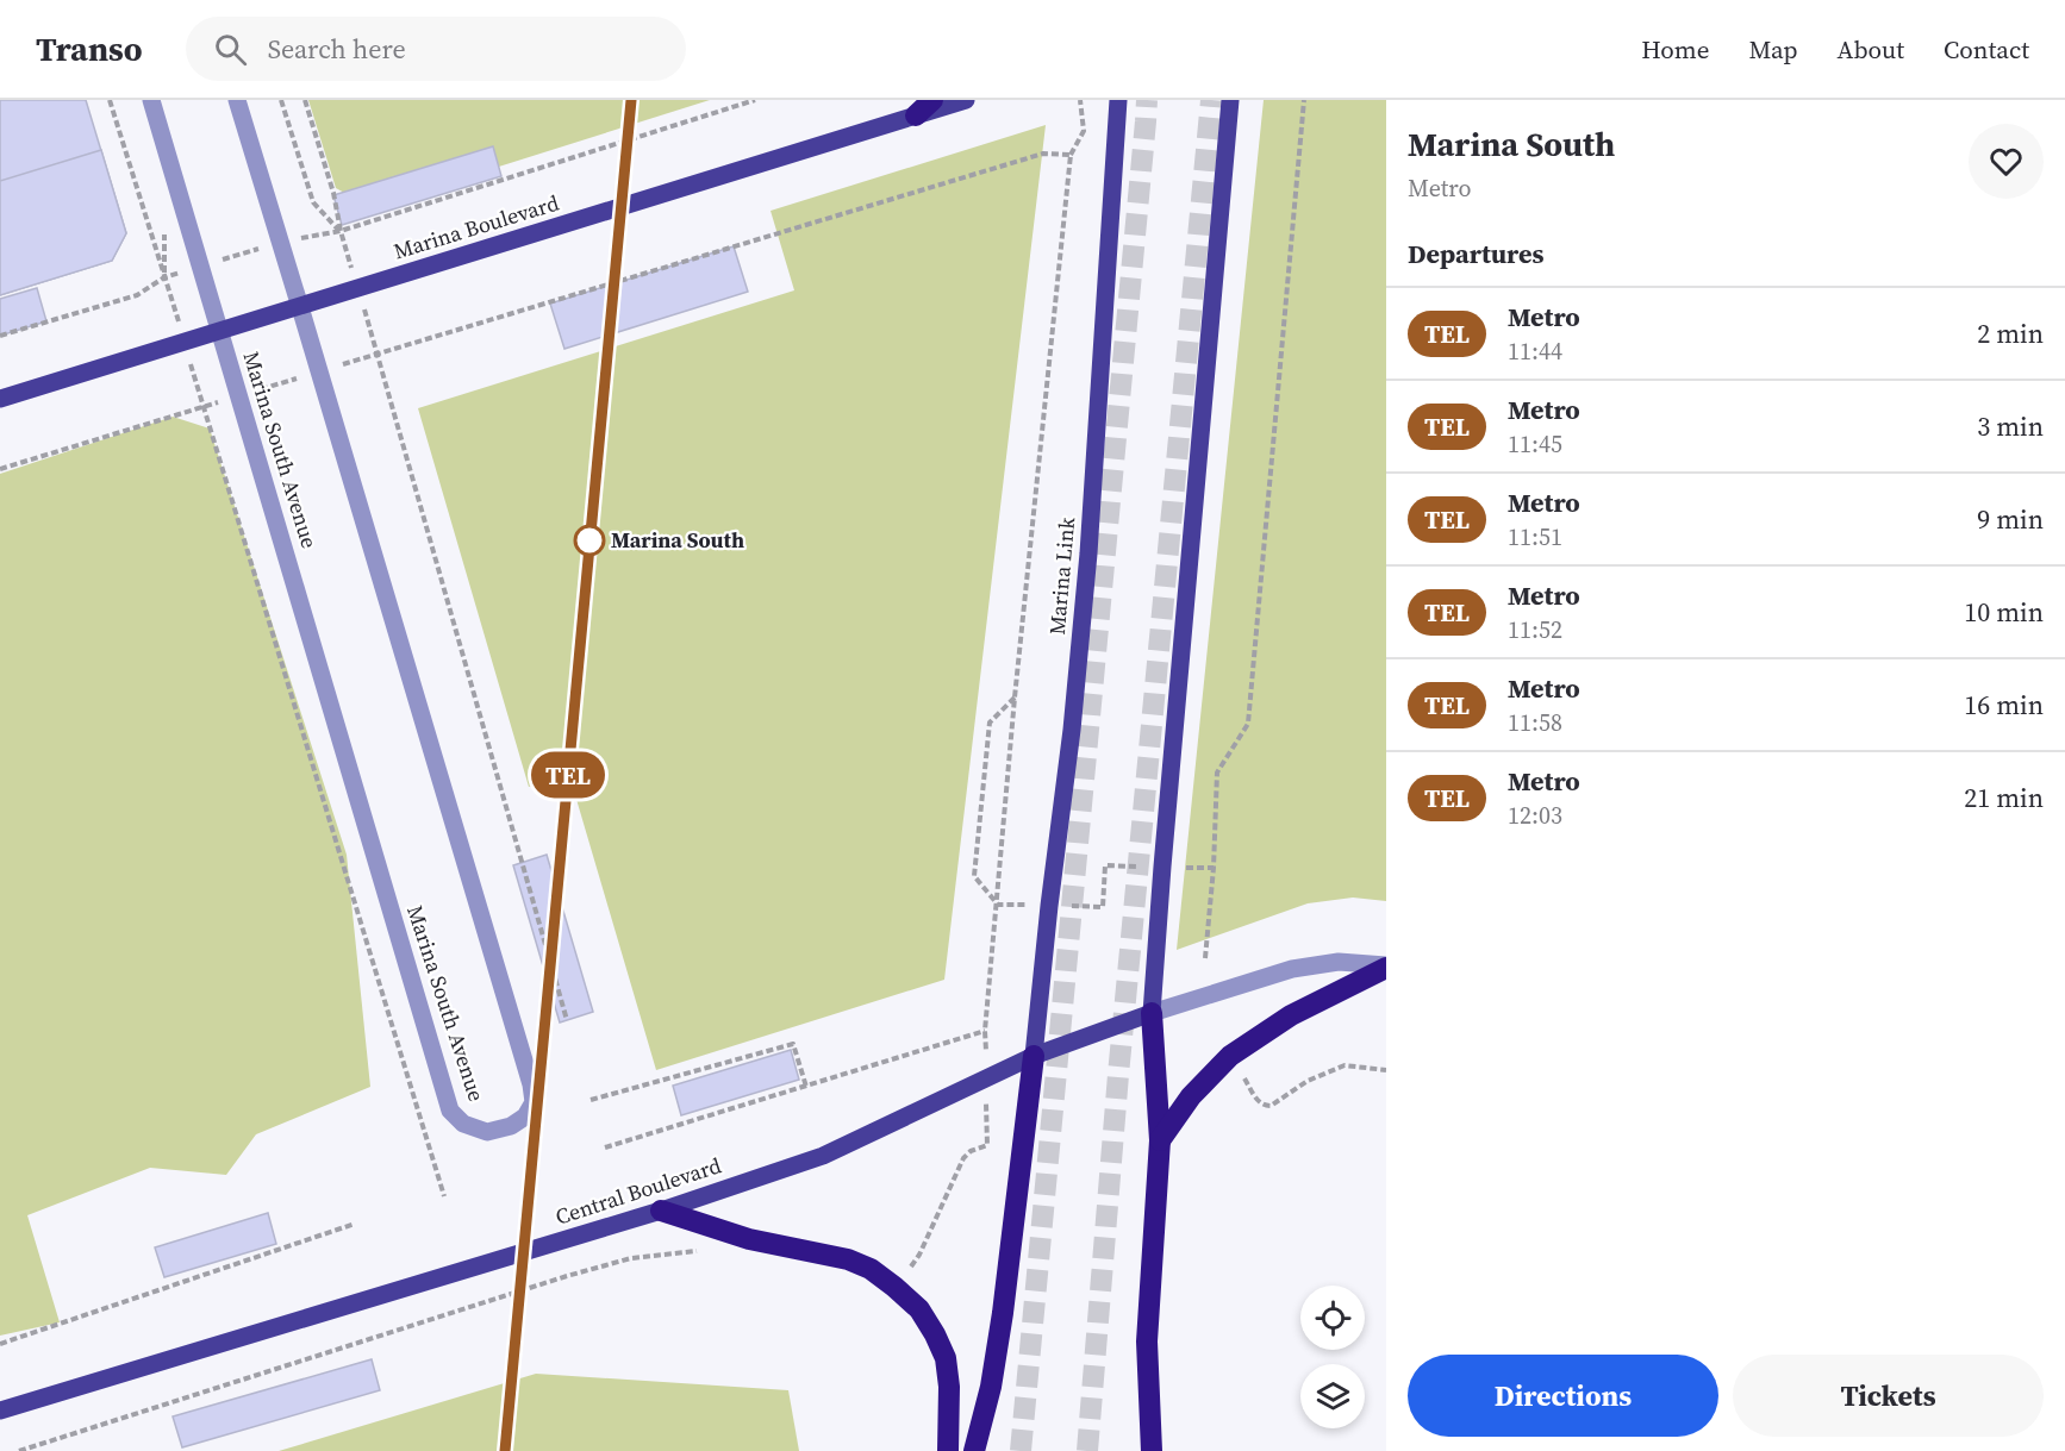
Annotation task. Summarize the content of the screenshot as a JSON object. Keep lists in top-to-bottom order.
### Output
{
  "streets": {
    "main road": ["Marina Boulevard", "Marina Link", "Central Boulevard"],
    "street": ["Marina South Avenue"]
  },
  "crossings": [
    ["Marina Boulevard", "Marina South Avenue"],
    ["Marina Link", "Central Boulevard"]
  ],
  "places": ["Marina South"],
  "lines": ["metro line TEL"],
  "page": {
    "header": "Transo",
    "search": "Search here",
    "nav": [
      "Home",
      "Map",
      "About",
      "Contact"
    ],
    "on_map": "TEL",
    "heading": [
      ["Marina South", "Metro"],
      "Departures"
    ],
    "list": [
      {
        "mark": "TEL",
        "name": "Metro",
        "note": "11:44",
        "value": "2 min"
      },
      {
        "mark": "TEL",
        "name": "Metro",
        "note": "11:45",
        "value": "3 min"
      },
      {
        "mark": "TEL",
        "name": "Metro",
        "note": "11:51",
        "value": "9 min"
      },
      {
        "mark": "TEL",
        "name": "Metro",
        "note": "11:52",
        "value": "10 min"
      },
      {
        "mark": "TEL",
        "name": "Metro",
        "note": "11:58",
        "value": "16 min"
      },
      {
        "mark": "TEL",
        "name": "Metro",
        "note": "12:03",
        "value": "21 min"
      }
    ],
    "buttons": ["Directions", "Tickets"]
  }
}
